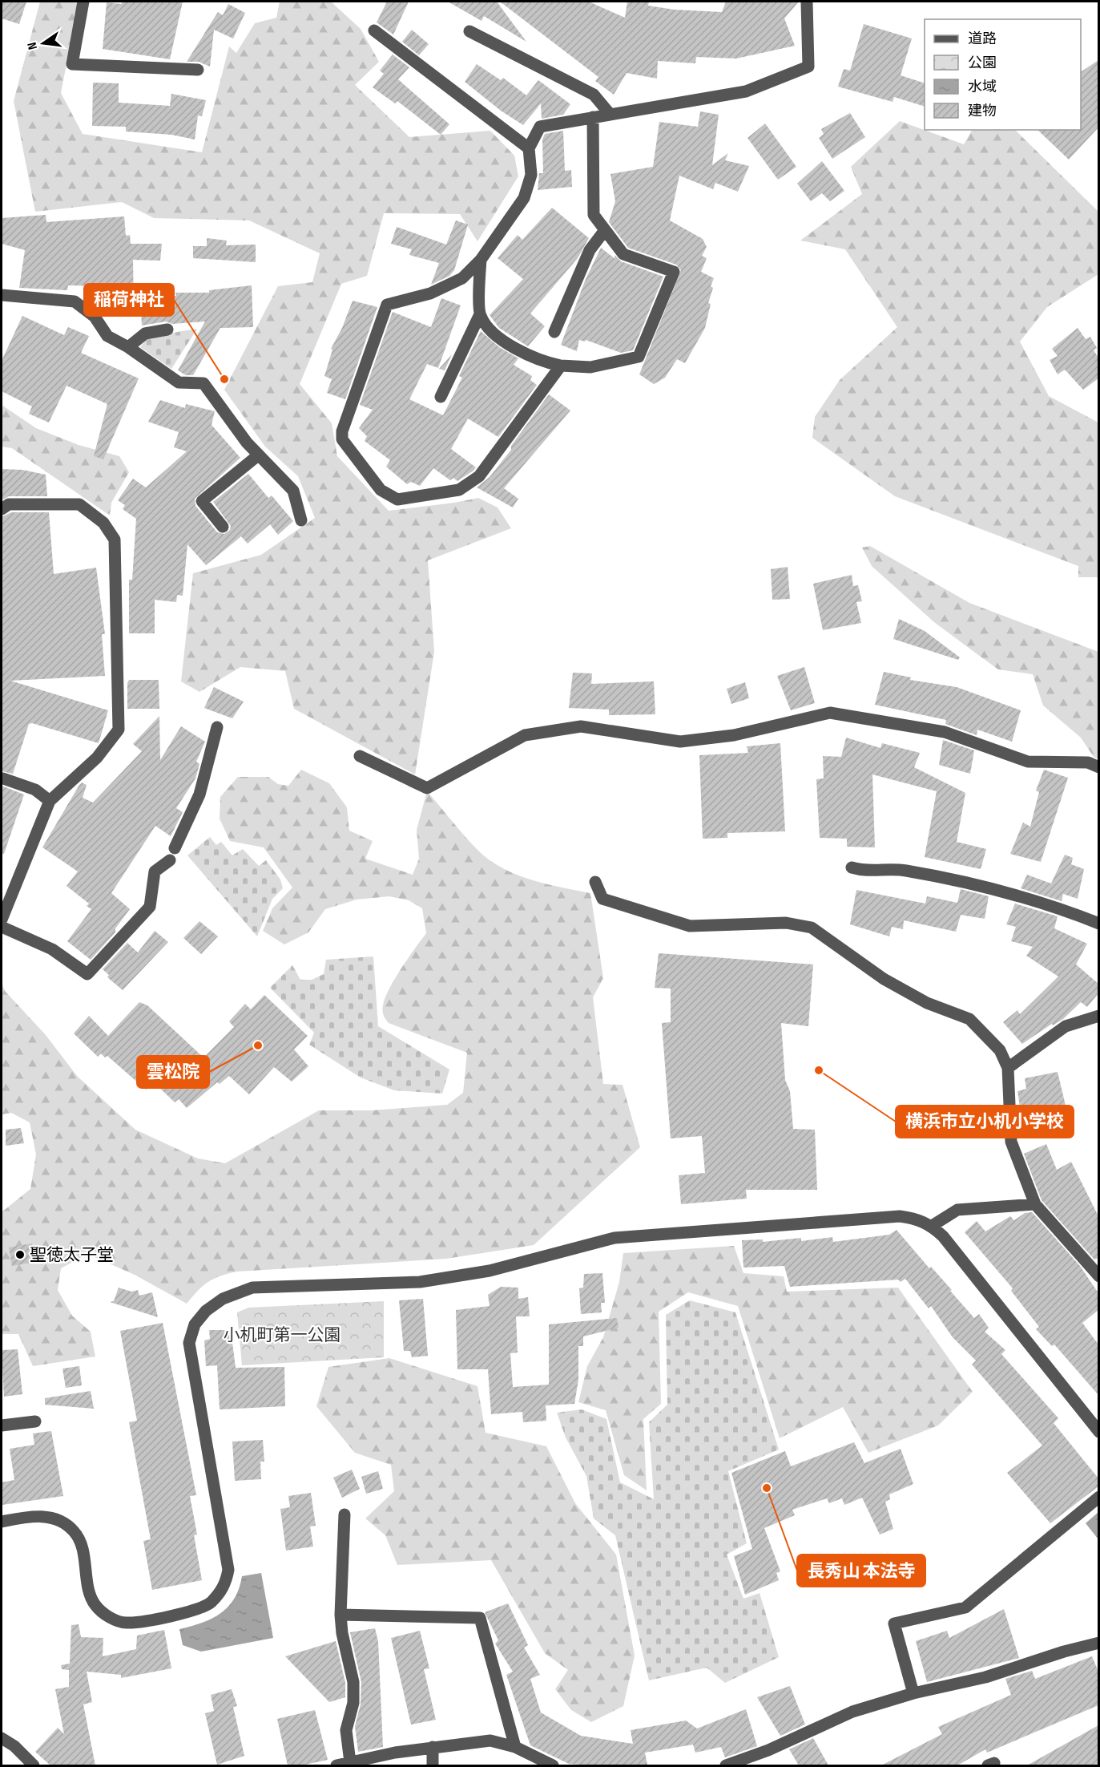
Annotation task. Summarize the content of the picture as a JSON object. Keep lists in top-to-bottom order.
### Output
{
  "parks": ["小机町第一公園"],
  "places": [
    "稲荷神社",
    "雲松院",
    "横浜市立小机小学校",
    "聖徳太子堂",
    "長秀山 本法寺"
  ],
  "legend": [
    "道路",
    "公園",
    "水域",
    "建物"
  ],
  "north": "left"
}
